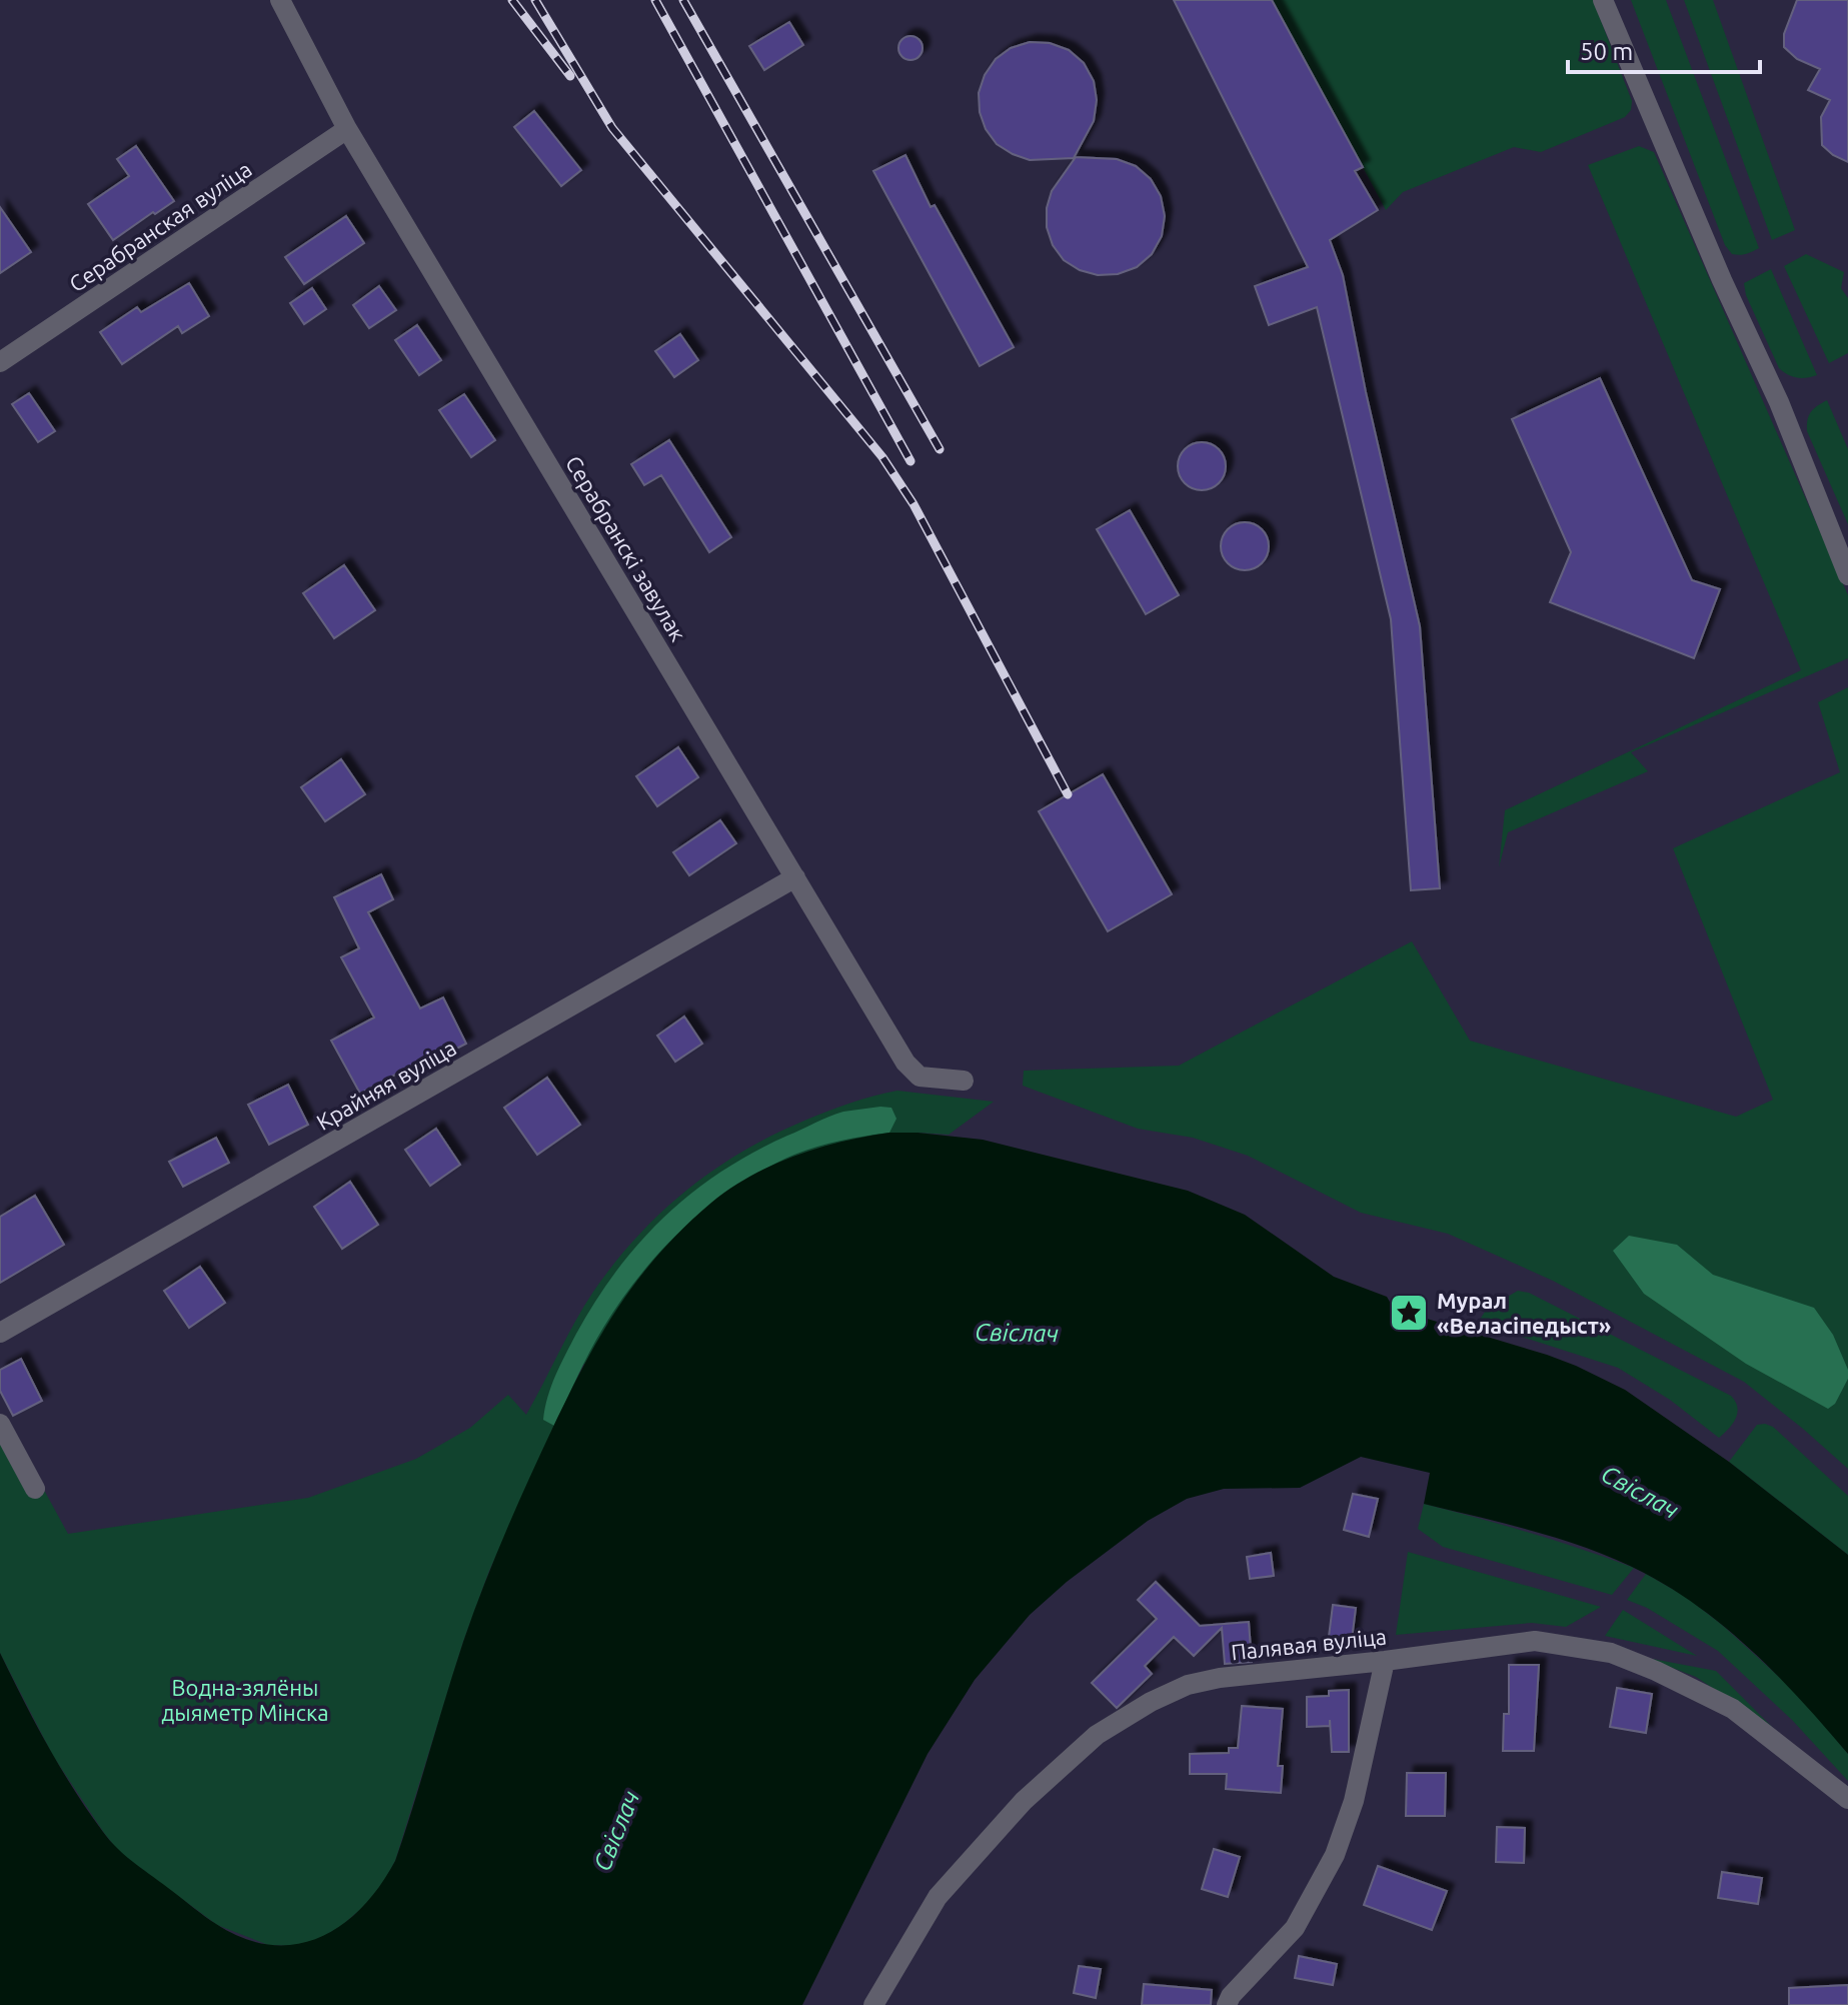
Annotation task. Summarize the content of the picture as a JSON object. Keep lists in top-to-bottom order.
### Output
{
  "streets": {
    "street": [
      "Серабранская вуліца",
      "Серабранскі завулак",
      "Крайняя вуліца",
      "Палявая вуліца"
    ]
  },
  "crossings": [
    ["Серабранская вуліца", "Серабранскі завулак"],
    ["Серабранскі завулак", "Крайняя вуліца"]
  ],
  "water": ["Свіслач"],
  "parks": ["Водна-зялёны дыяметр Мінска"],
  "places": {
    "place": ["Мурал «Веласіпедыст»"]
  },
  "scale_bar": "50 m"
}
